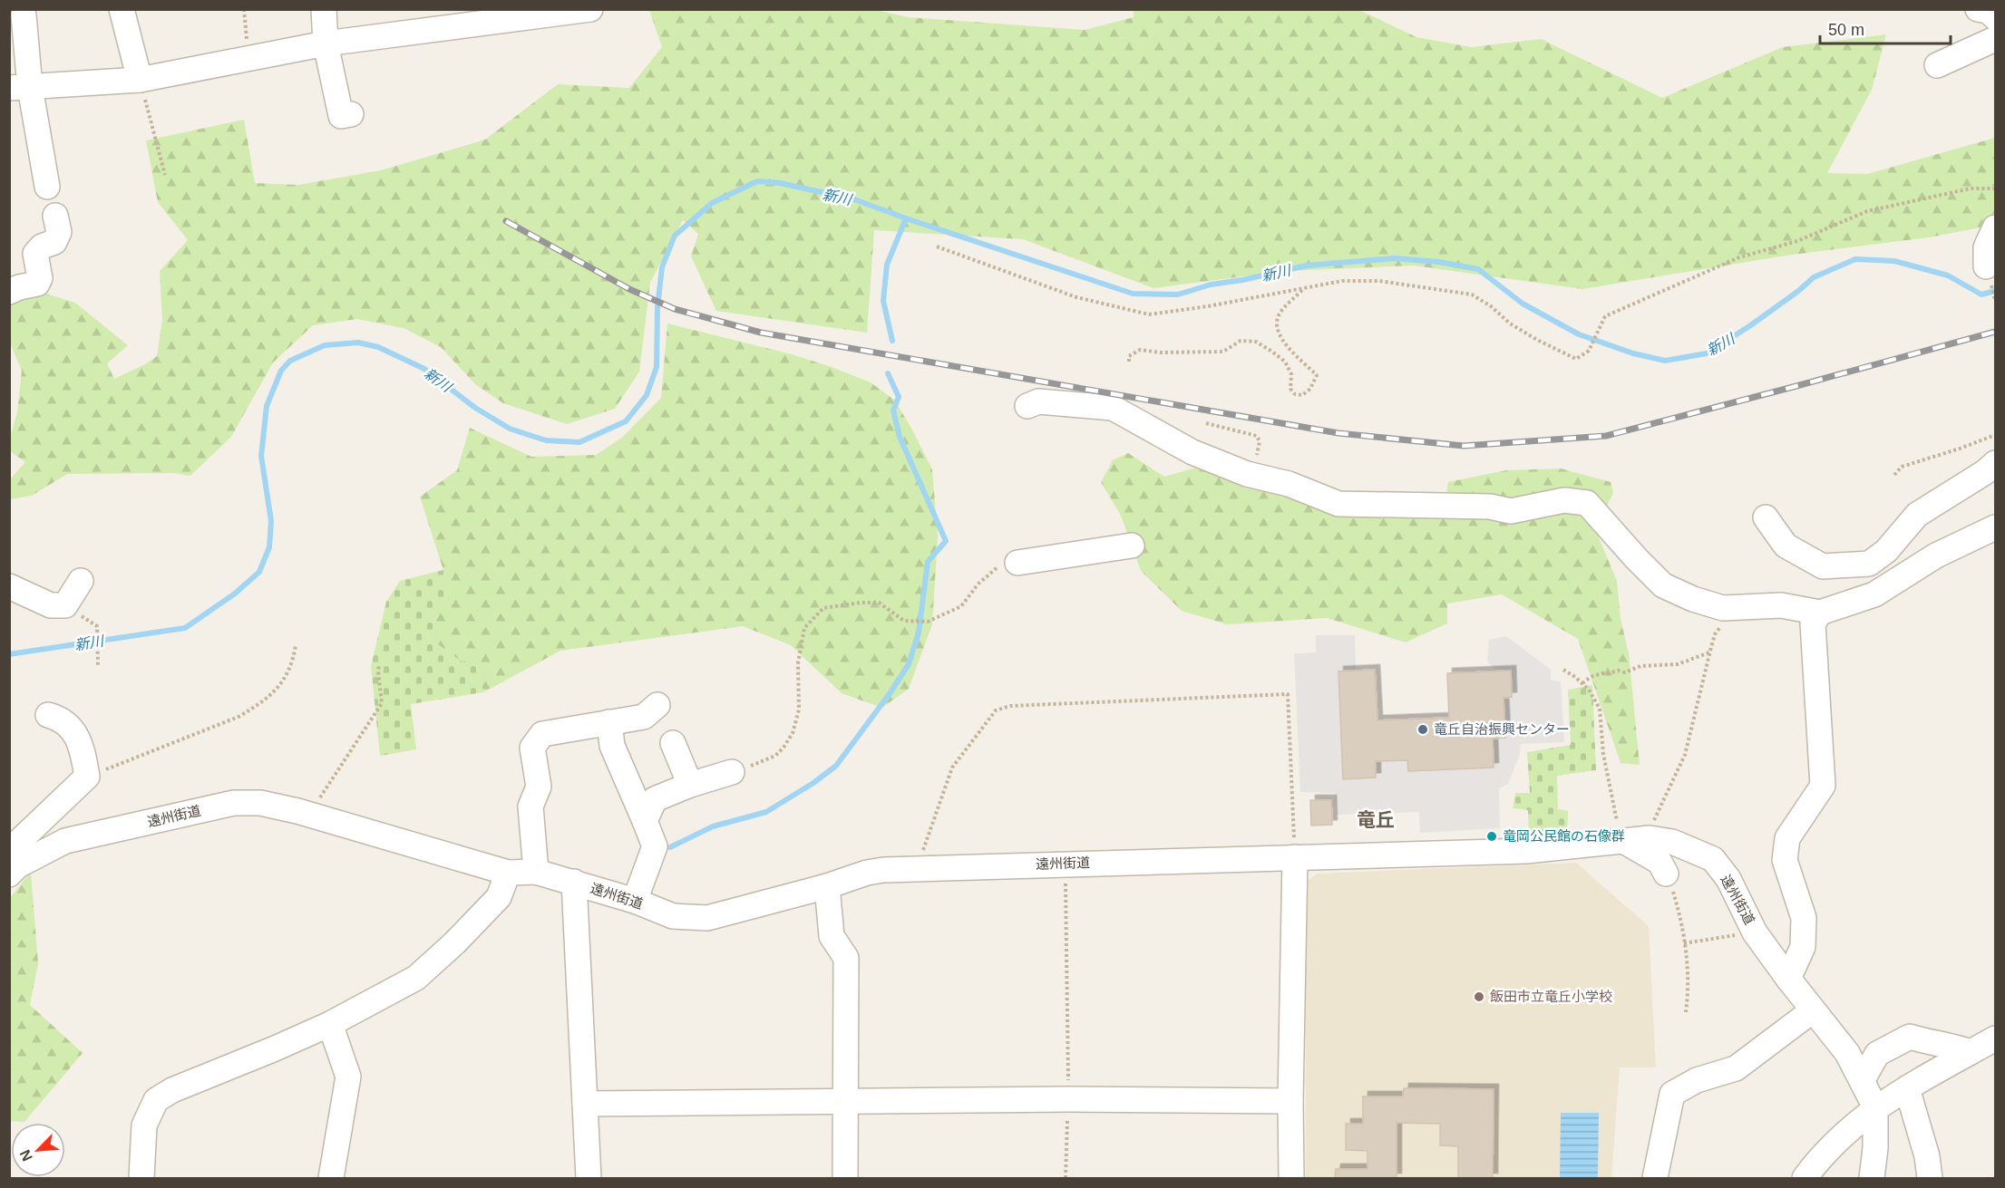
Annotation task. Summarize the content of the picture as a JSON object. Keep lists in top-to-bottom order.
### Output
{
  "streets": {
    "street": ["遠州街道"]
  },
  "districts": ["竜丘"],
  "water": ["新川"],
  "places": ["竜丘自治振興センター", "竜岡公民館の石像群", "飯田市立竜丘小学校"],
  "scale_bar": "50 m",
  "north": "bottom left"
}
